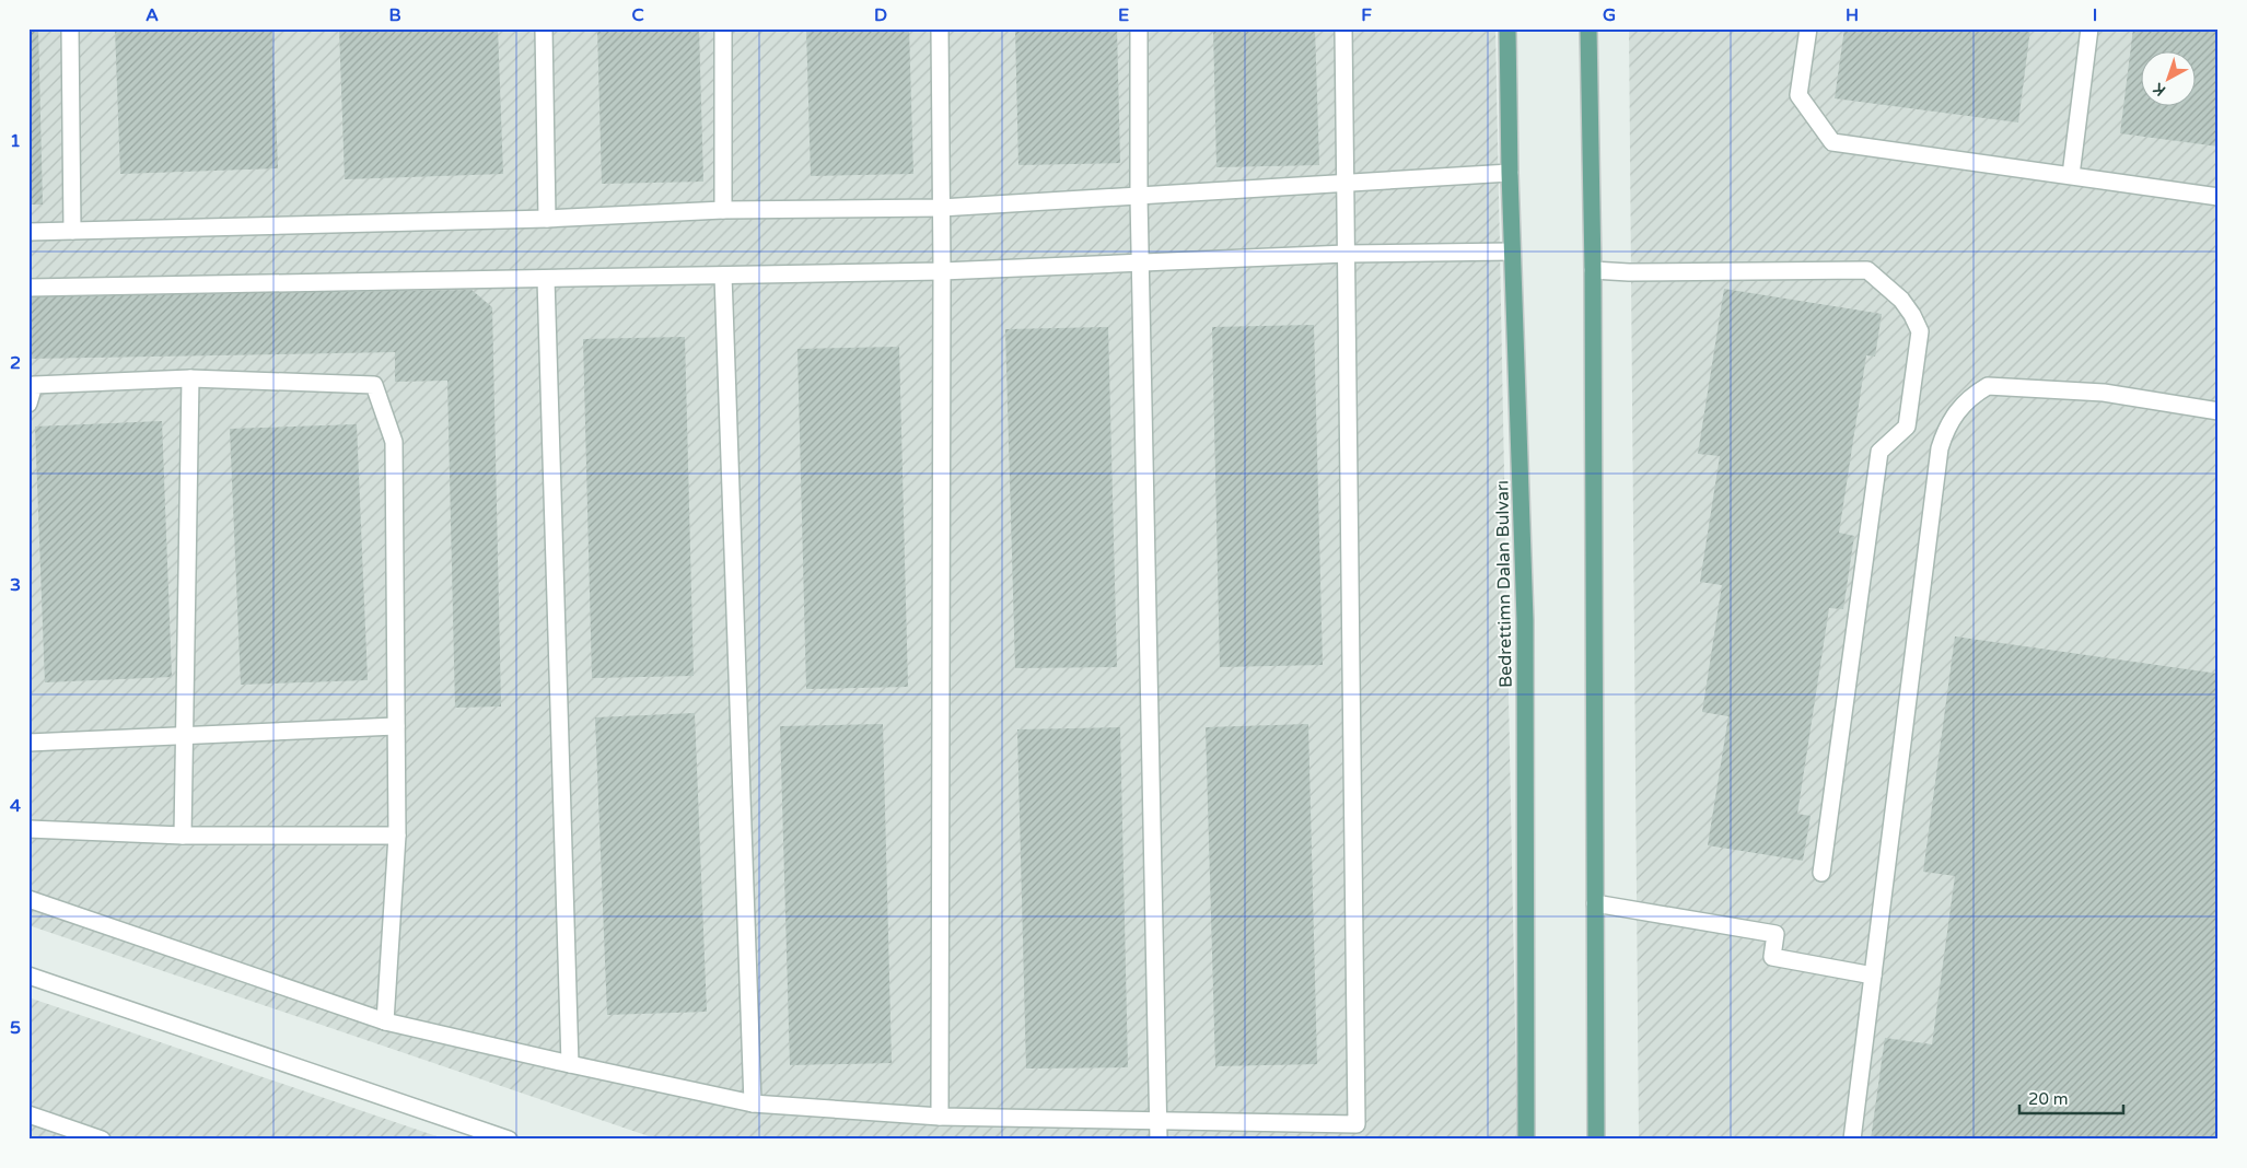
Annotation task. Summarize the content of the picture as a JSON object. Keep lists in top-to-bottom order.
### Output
{
  "streets": {
    "main road": ["Bedrettimn Dalan Bulvarı"]
  },
  "scale_bar": "20 m",
  "north": "bottom left",
  "grid": {
    "columns": [
      "A",
      "B",
      "C",
      "D",
      "E",
      "F",
      "G",
      "H",
      "I"
    ],
    "rows": [
      "1",
      "2",
      "3",
      "4",
      "5"
    ]
  }
}
